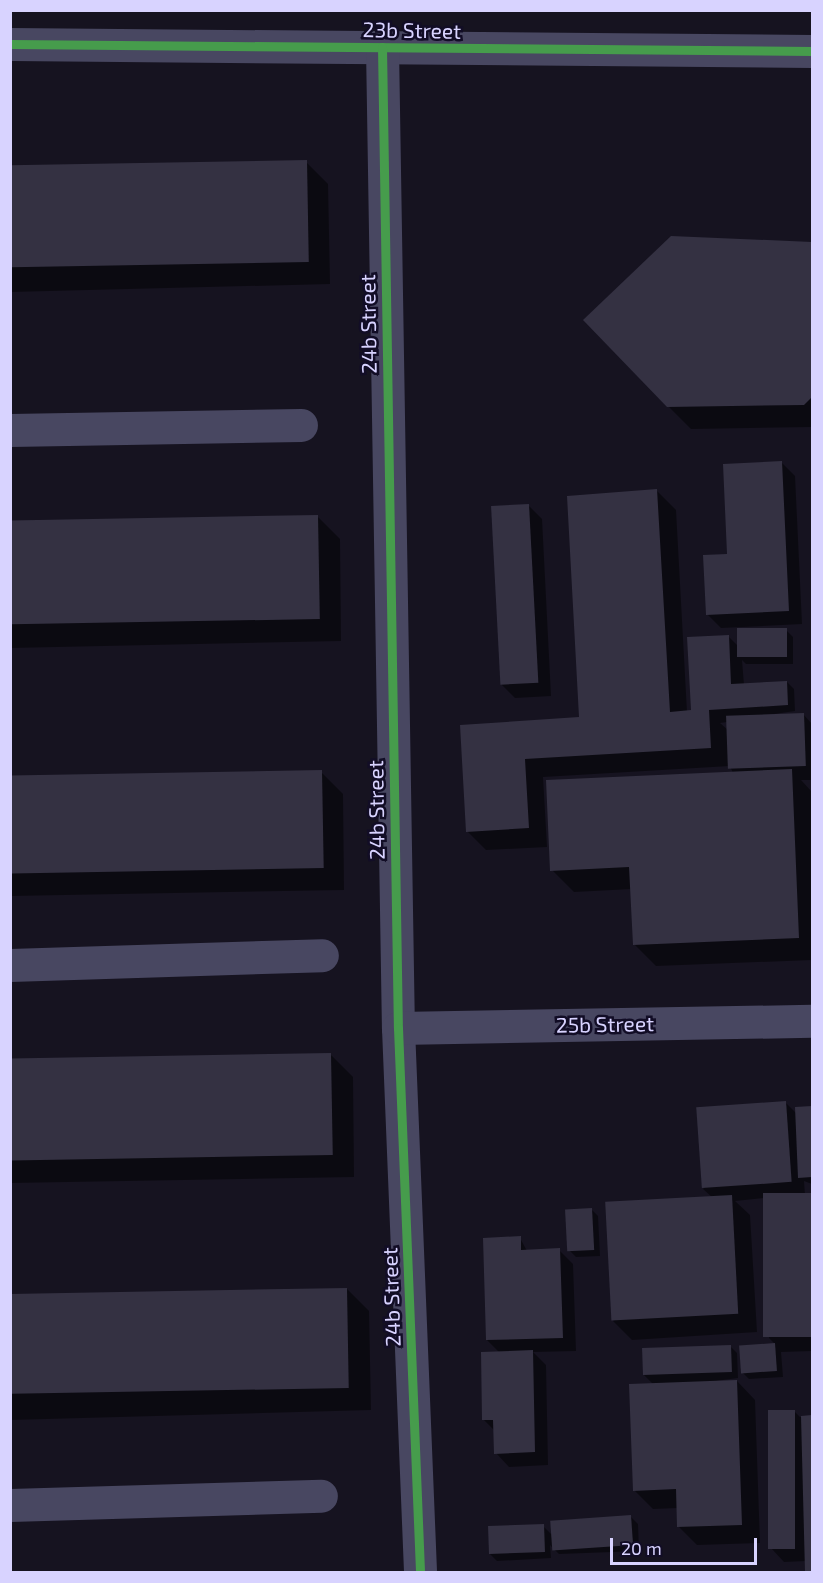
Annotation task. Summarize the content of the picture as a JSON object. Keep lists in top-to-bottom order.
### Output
{
  "streets": {
    "street": ["23b Street", "24b Street", "25b Street"]
  },
  "crossings": [
    ["23b Street", "24b Street"],
    ["24b Street", "25b Street"]
  ],
  "scale_bar": "20 m"
}
